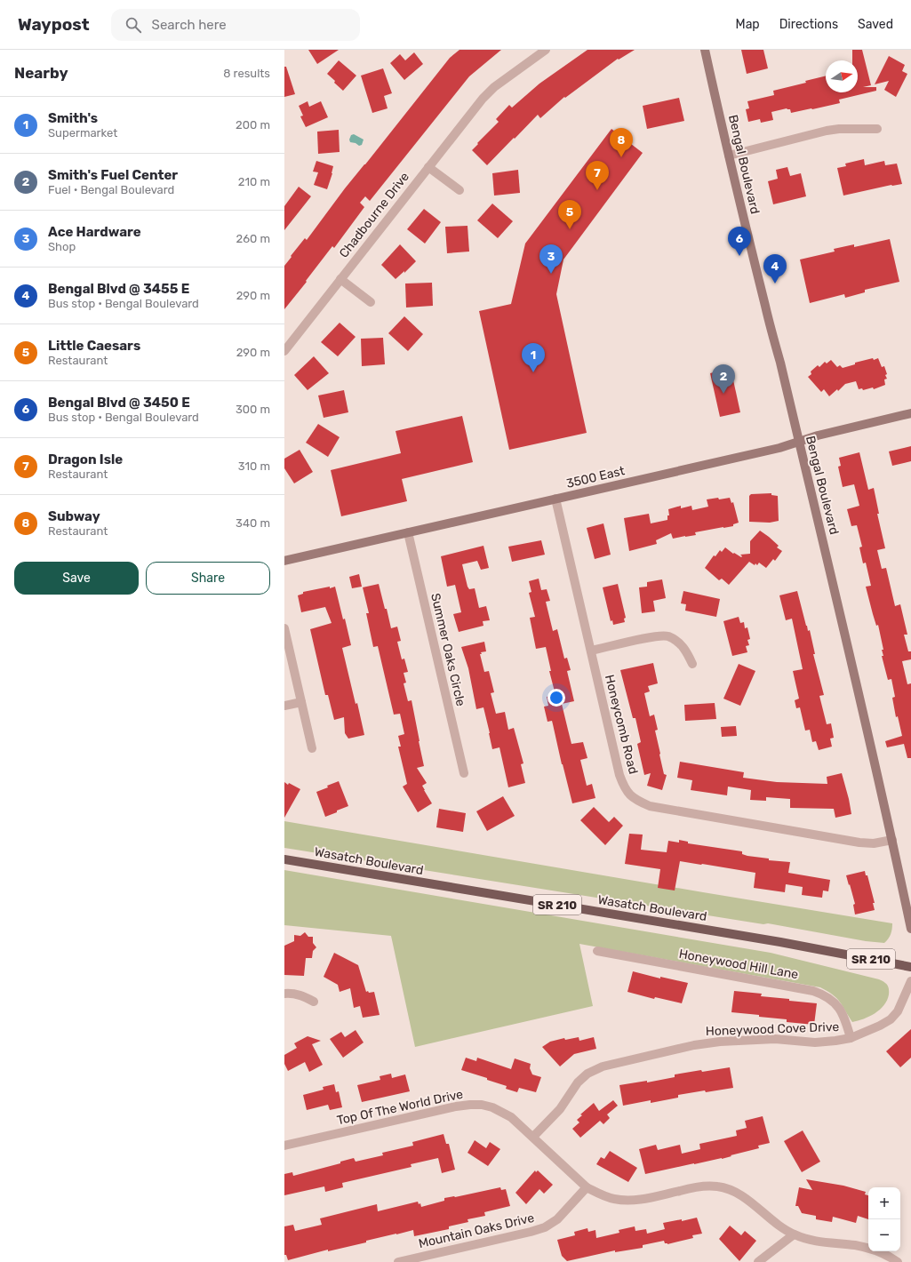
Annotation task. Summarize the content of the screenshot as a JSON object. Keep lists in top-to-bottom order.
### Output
{
  "streets": {
    "main road": [
      "Bengal Boulevard",
      "3500 East",
      "Wasatch Boulevard",
      "SR 210"
    ],
    "street": [
      "Chadbourne Drive",
      "Summer Oaks Circle",
      "Honeycomb Road",
      "Honeywood Hill Lane",
      "Honeywood Cove Drive",
      "Top Of The World Drive",
      "Mountain Oaks Drive"
    ]
  },
  "crossings": [
    ["Bengal Boulevard", "3500 East"],
    ["Bengal Boulevard", "Honeycomb Road"],
    ["3500 East", "Summer Oaks Circle"],
    ["3500 East", "Honeycomb Road"],
    ["Honeywood Hill Lane", "Honeywood Cove Drive"],
    ["Honeywood Cove Drive", "Top Of The World Drive"],
    ["Top Of The World Drive", "Mountain Oaks Drive"]
  ],
  "north": "right",
  "page": {
    "header": "Waypost",
    "search": "Search here",
    "nav": ["Map", "Directions", "Saved"],
    "heading": ["Nearby", "8 results"],
    "list": [
      {
        "mark": "1",
        "name": "Smith's",
        "note": "Supermarket",
        "value": "200 m"
      },
      {
        "mark": "2",
        "name": "Smith's Fuel Center",
        "note": "Fuel · Bengal Boulevard",
        "value": "210 m"
      },
      {
        "mark": "3",
        "name": "Ace Hardware",
        "note": "Shop",
        "value": "260 m"
      },
      {
        "mark": "4",
        "name": "Bengal Blvd @ 3455 E",
        "note": "Bus stop · Bengal Boulevard",
        "value": "290 m"
      },
      {
        "mark": "5",
        "name": "Little Caesars",
        "note": "Restaurant",
        "value": "290 m"
      },
      {
        "mark": "6",
        "name": "Bengal Blvd @ 3450 E",
        "note": "Bus stop · Bengal Boulevard",
        "value": "300 m"
      },
      {
        "mark": "7",
        "name": "Dragon Isle",
        "note": "Restaurant",
        "value": "310 m"
      },
      {
        "mark": "8",
        "name": "Subway",
        "note": "Restaurant",
        "value": "340 m"
      }
    ],
    "pins": [
      "8",
      "7",
      "5",
      "6",
      "3",
      "4",
      "1",
      "2"
    ],
    "buttons": ["Save", "Share"],
    "map_buttons": ["+", "−"]
  }
}
